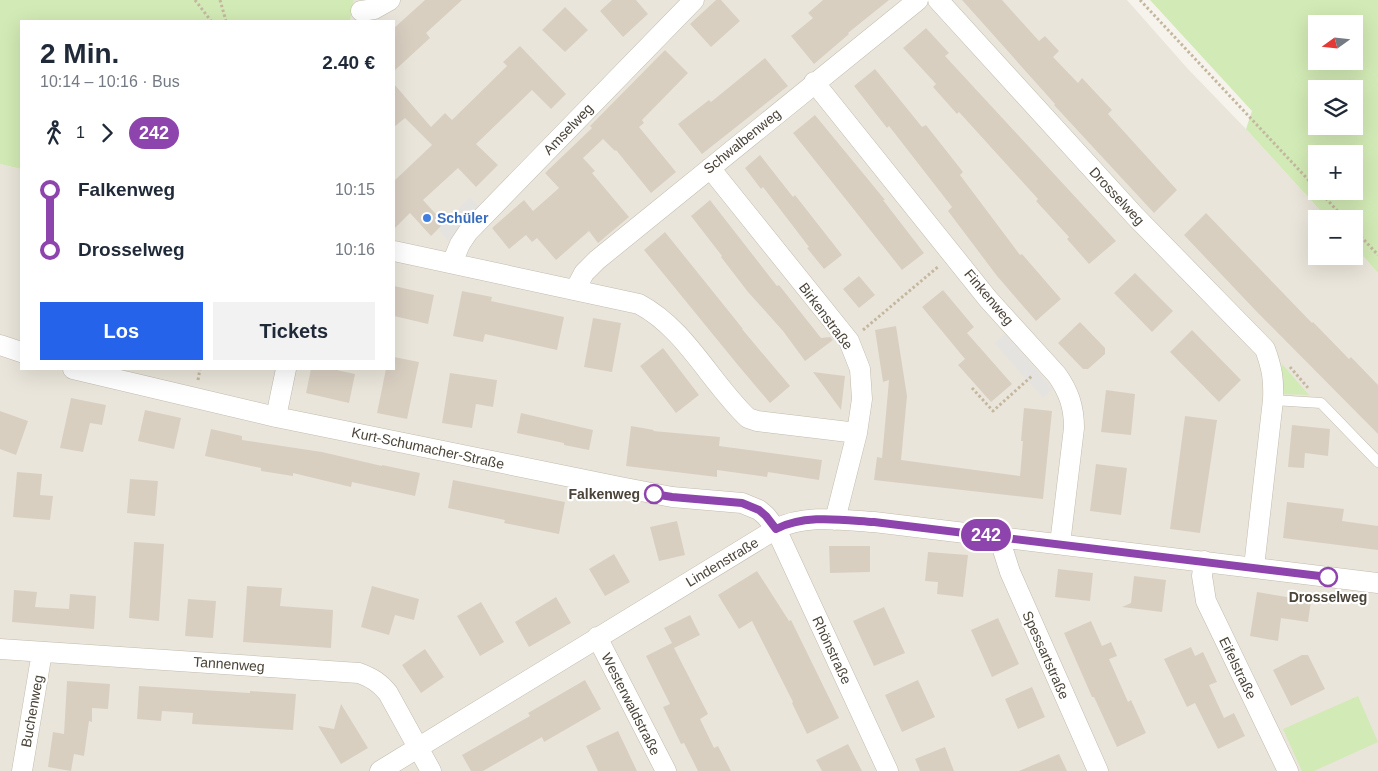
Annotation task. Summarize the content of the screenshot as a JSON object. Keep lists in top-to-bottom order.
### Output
{
  "streets": {
    "street": [
      "Amselweg",
      "Schwalbenweg",
      "Drosselweg",
      "Finkenweg",
      "Birkenstraße",
      "Kurt-Schumacher-Straße",
      "Lindenstraße",
      "Rhönstraße",
      "Spessartstraße",
      "Tannenweg",
      "Eifelstraße",
      "Westerwaldstraße",
      "Buchenweg"
    ]
  },
  "crossings": [
    ["Schwalbenweg", "Finkenweg"],
    ["Schwalbenweg", "Birkenstraße"],
    ["Drosselweg", "Lindenstraße"],
    ["Finkenweg", "Lindenstraße"],
    ["Birkenstraße", "Lindenstraße"],
    ["Kurt-Schumacher-Straße", "Lindenstraße"],
    ["Kurt-Schumacher-Straße", "Rhönstraße"],
    ["Lindenstraße", "Rhönstraße"],
    ["Lindenstraße", "Spessartstraße"],
    ["Lindenstraße", "Tannenweg"],
    ["Lindenstraße", "Eifelstraße"],
    ["Lindenstraße", "Westerwaldstraße"],
    ["Tannenweg", "Buchenweg"]
  ],
  "places": ["Schüler", "Falkenweg", "Drosselweg"],
  "lines": ["bus line 242"],
  "north": "left",
  "page": {
    "on_map": "242",
    "map_buttons": ["+", "−"],
    "heading": ["2 Min.", "10:14 – 10:16 · Bus", "2.40 €"],
    "legs": ["1", "242"],
    "list": [
      {
        "name": "Falkenweg",
        "value": "10:15"
      },
      {
        "name": "Drosselweg",
        "value": "10:16"
      }
    ],
    "buttons": ["Los", "Tickets"]
  }
}
